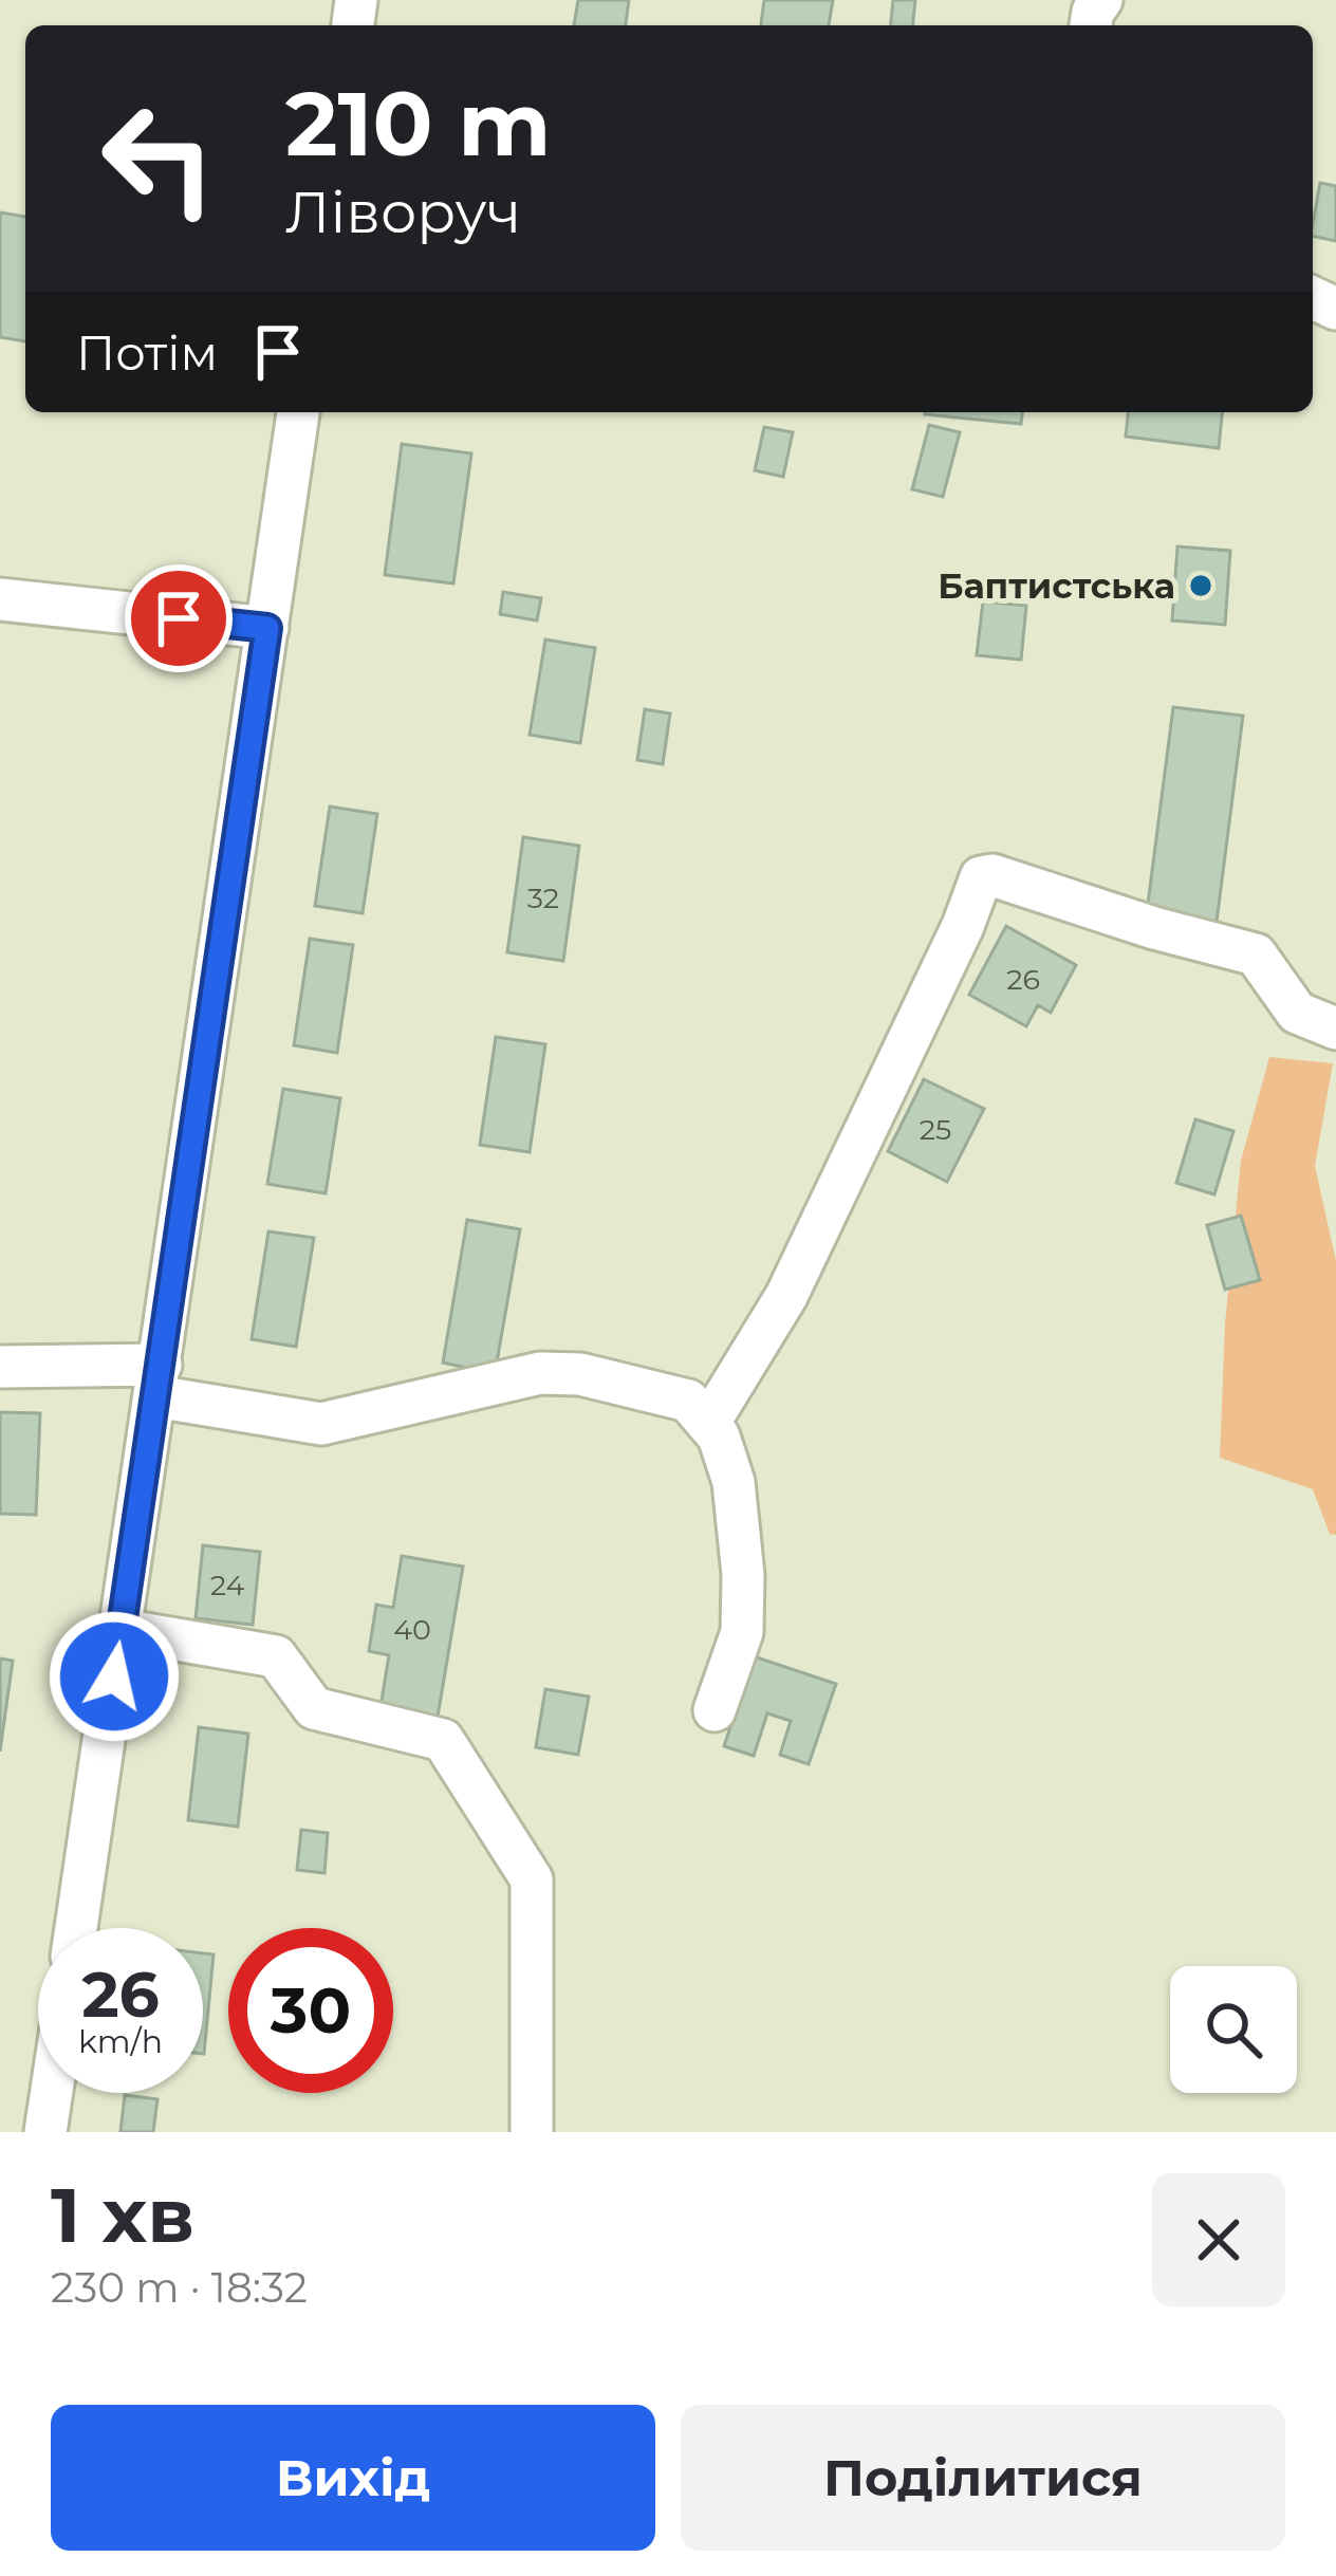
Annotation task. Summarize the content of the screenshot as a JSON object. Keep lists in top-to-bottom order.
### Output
{
  "places": ["Баптистська"],
  "house_numbers": [
    "32",
    "26",
    "25",
    "24",
    "40"
  ],
  "page": {
    "turn": ["210 m", "Ліворуч"],
    "then": "Потім",
    "speed": "26 km/h",
    "limit": "30",
    "heading": ["1 хв", "230 m · 18:32"],
    "buttons": ["Вихід", "Поділитися"]
  }
}
